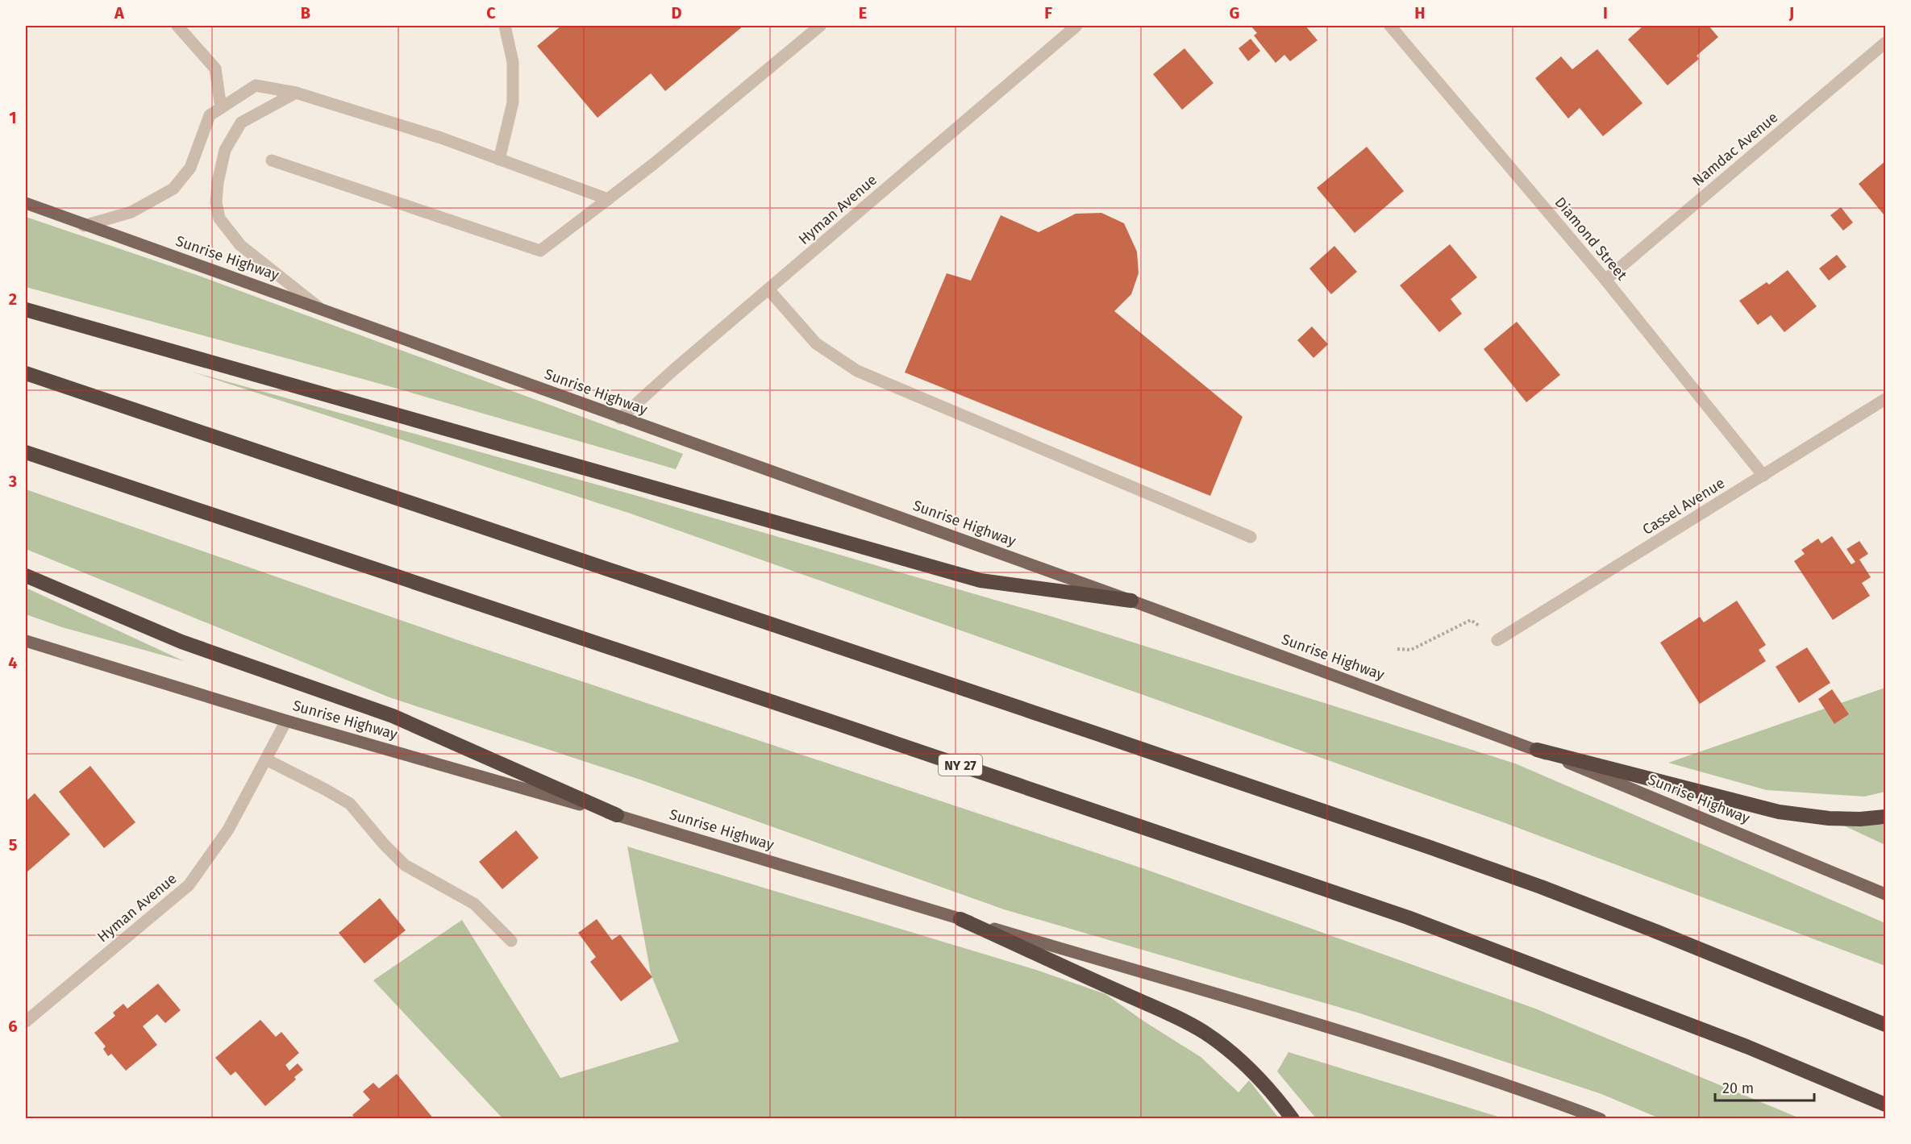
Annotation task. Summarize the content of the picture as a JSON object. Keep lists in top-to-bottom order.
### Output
{
  "streets": {
    "highway": ["NY 27"],
    "main road": ["Sunrise Highway"],
    "street": [
      "Namdac Avenue",
      "Hyman Avenue",
      "Diamond Street",
      "Cassel Avenue"
    ]
  },
  "crossings": [
    ["Namdac Avenue", "Diamond Street"],
    ["Hyman Avenue", "Sunrise Highway"],
    ["Diamond Street", "Cassel Avenue"]
  ],
  "scale_bar": "20 m",
  "grid": {
    "columns": [
      "A",
      "B",
      "C",
      "D",
      "E",
      "F",
      "G",
      "H",
      "I",
      "J"
    ],
    "rows": [
      "1",
      "2",
      "3",
      "4",
      "5",
      "6"
    ]
  }
}
